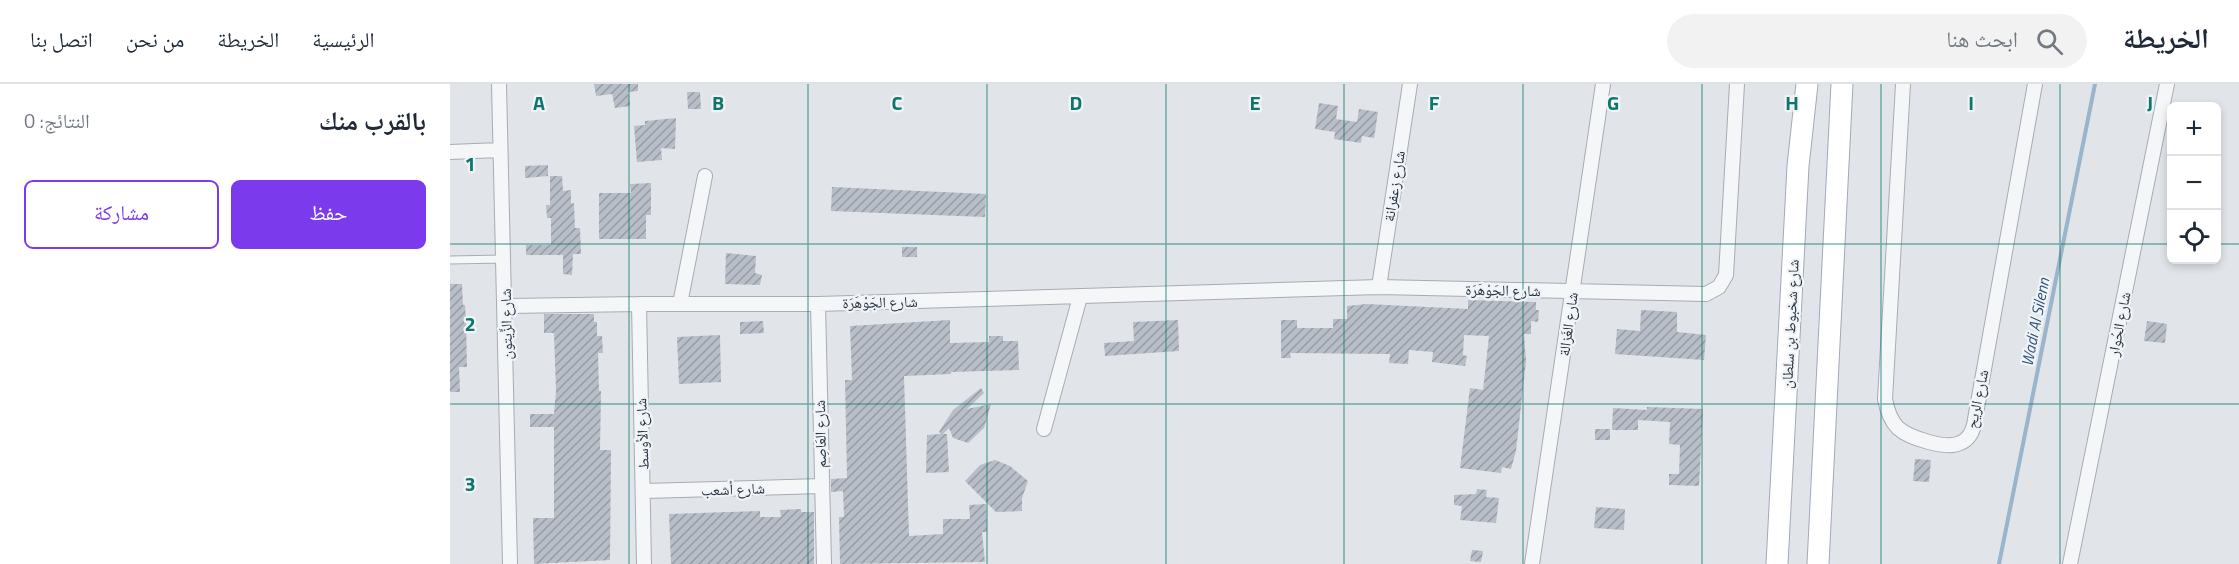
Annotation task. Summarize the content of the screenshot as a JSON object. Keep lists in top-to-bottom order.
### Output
{
  "streets": {
    "main road": ["شارع شخبوط بن سلطان"],
    "street": [
      "شارع زعفرانة",
      "شارع الجَوْهَرَة",
      "شارع الزَّيتون",
      "شارع الغَزالة",
      "شارع الحُوار",
      "شارع الريح",
      "شارع الأوسط",
      "شارع العَاصِم",
      "شارع أشعب"
    ]
  },
  "crossings": [
    ["شارع زعفرانة", "شارع الجَوْهَرَة"],
    ["شارع الجَوْهَرَة", "شارع الزَّيتون"],
    ["شارع الجَوْهَرَة", "شارع الغَزالة"],
    ["شارع الجَوْهَرَة", "شارع الأوسط"],
    ["شارع الجَوْهَرَة", "شارع العَاصِم"],
    ["شارع الأوسط", "شارع أشعب"],
    ["شارع العَاصِم", "شارع أشعب"]
  ],
  "water": ["Wadi Al Silenn"],
  "page": {
    "header": "الخريطة",
    "search": "ابحث هنا",
    "nav": [
      "الرئيسية",
      "الخريطة",
      "من نحن",
      "اتصل بنا"
    ],
    "heading": ["بالقرب منك", "النتائج: 0"],
    "map_buttons": ["+", "−"],
    "buttons": ["حفظ", "مشاركة"]
  },
  "grid": {
    "columns": [
      "A",
      "B",
      "C",
      "D",
      "E",
      "F",
      "G",
      "H",
      "I",
      "J"
    ],
    "rows": ["1", "2", "3"]
  }
}
